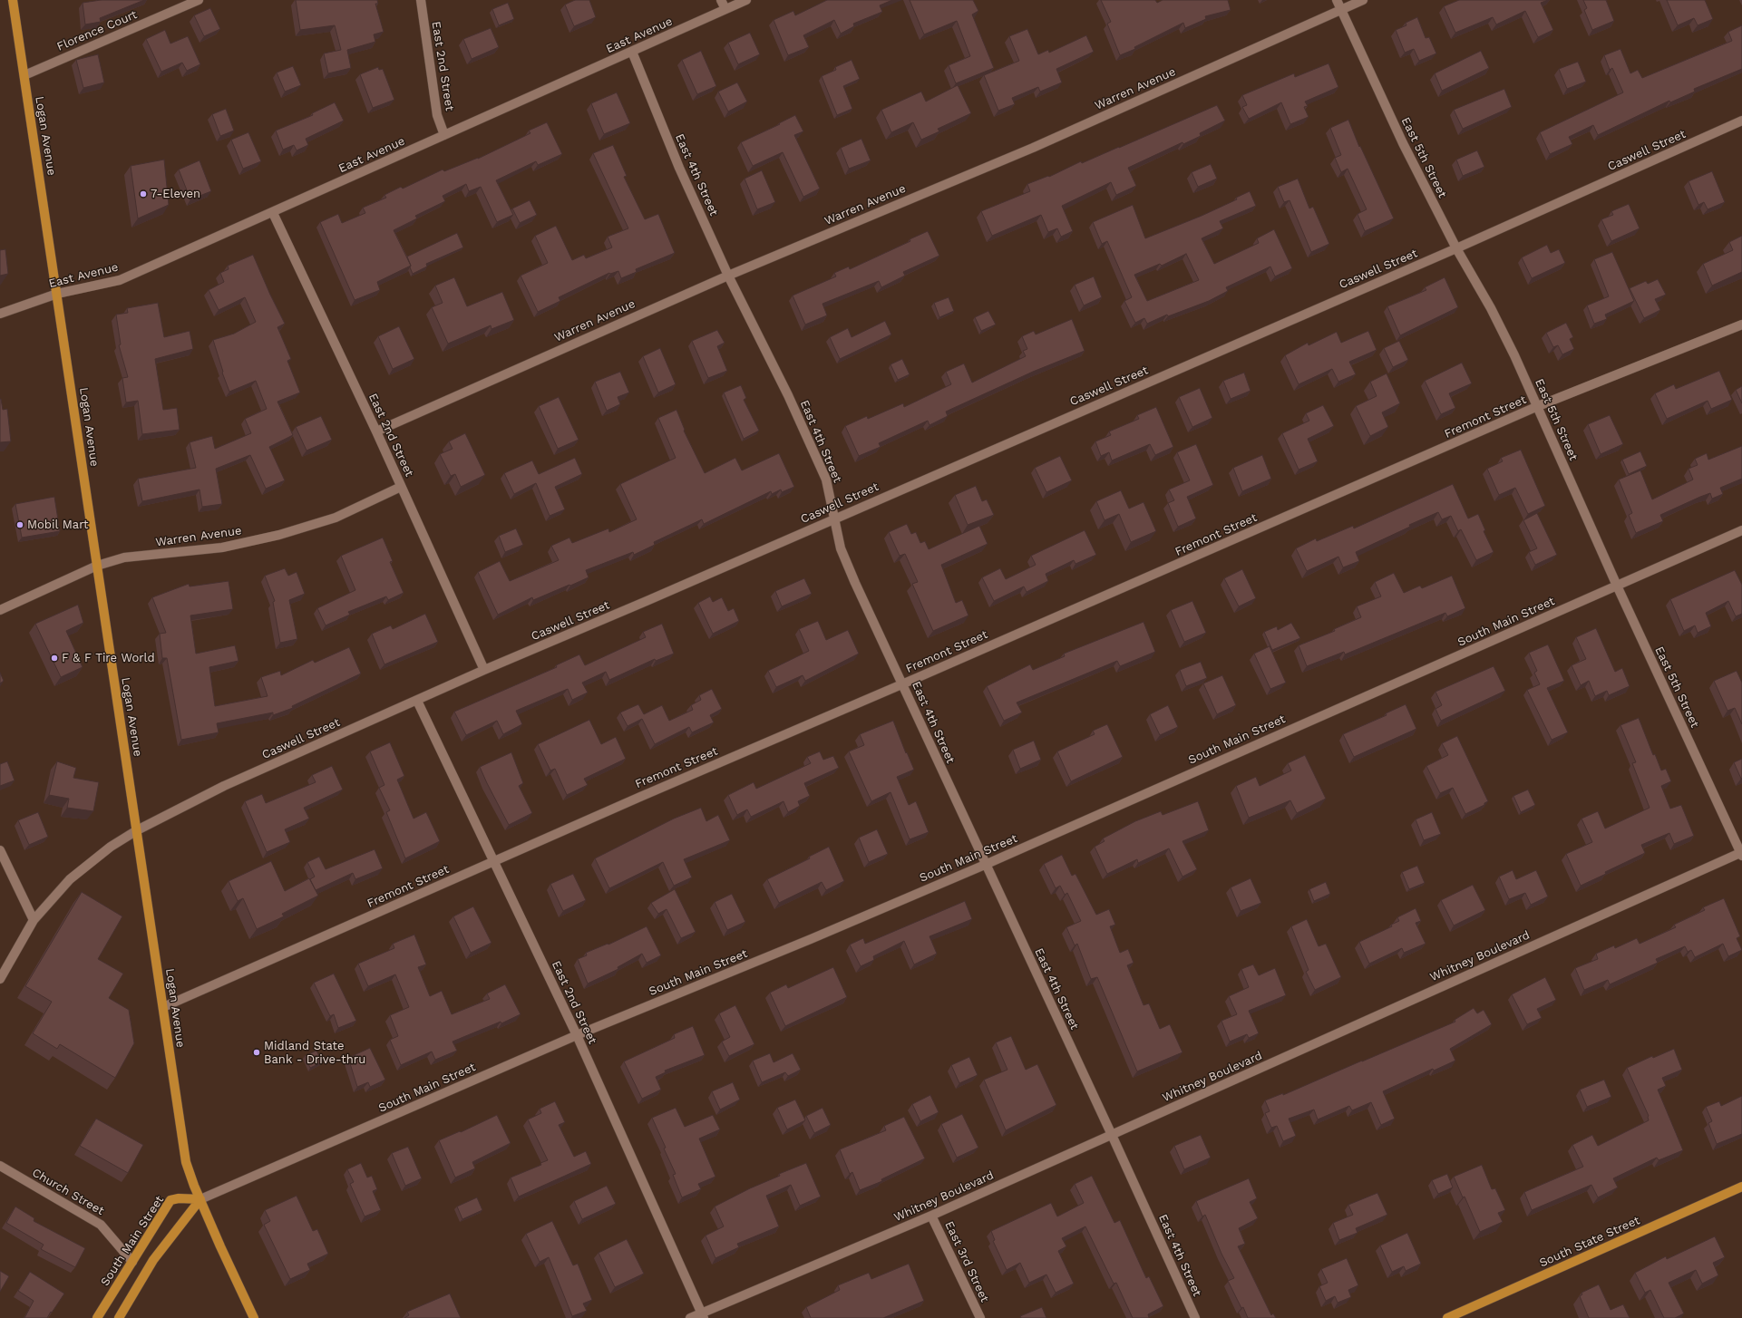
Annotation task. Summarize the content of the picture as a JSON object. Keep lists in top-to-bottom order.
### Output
{
  "streets": {
    "main road": ["Logan Avenue", "South Main Street", "South State Street"],
    "street": [
      "Florence Court",
      "East Avenue",
      "East 2nd Street",
      "Warren Avenue",
      "Caswell Street",
      "East 5th Street",
      "East 4th Street",
      "Fremont Street",
      "Whitney Boulevard",
      "Church Street",
      "East 3rd Street"
    ]
  },
  "crossings": [
    ["Florence Court", "Logan Avenue"],
    ["East Avenue", "East 2nd Street"],
    ["East Avenue", "Logan Avenue"],
    ["East Avenue", "East 4th Street"],
    ["East 2nd Street", "Warren Avenue"],
    ["East 2nd Street", "Caswell Street"],
    ["East 2nd Street", "Fremont Street"],
    ["East 2nd Street", "South Main Street"],
    ["East 2nd Street", "Whitney Boulevard"],
    ["Warren Avenue", "Logan Avenue"],
    ["Warren Avenue", "East 5th Street"],
    ["Warren Avenue", "East 4th Street"],
    ["Logan Avenue", "Caswell Street"],
    ["Logan Avenue", "Fremont Street"],
    ["Logan Avenue", "South Main Street"],
    ["Caswell Street", "East 5th Street"],
    ["Caswell Street", "East 4th Street"],
    ["East 5th Street", "Fremont Street"],
    ["East 5th Street", "South Main Street"],
    ["East 5th Street", "Whitney Boulevard"],
    ["East 4th Street", "Fremont Street"],
    ["East 4th Street", "South Main Street"],
    ["East 4th Street", "Whitney Boulevard"],
    ["South Main Street", "Church Street"],
    ["Whitney Boulevard", "East 3rd Street"]
  ],
  "places": [
    "7-Eleven",
    "Mobil Mart",
    "F & F Tire World",
    "Midland State Bank - Drive-thru"
  ]
}
